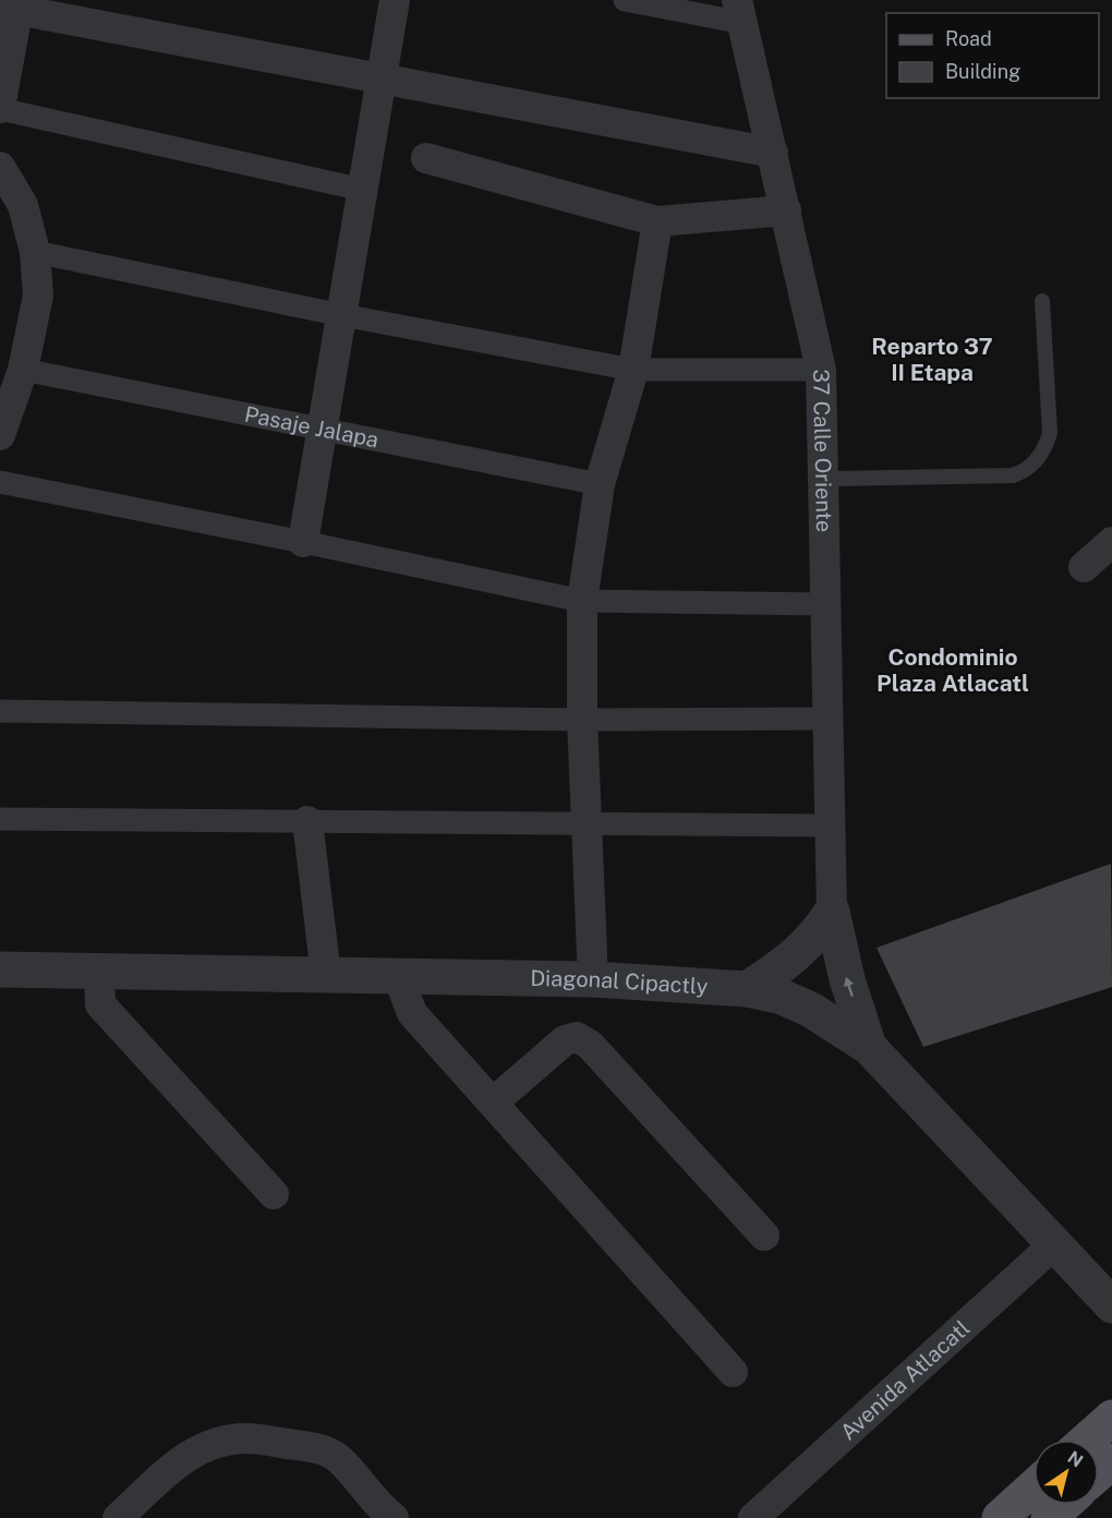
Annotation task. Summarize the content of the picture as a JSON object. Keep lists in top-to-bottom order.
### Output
{
  "streets": {
    "street": [
      "Pasaje Jalapa",
      "37 Calle Oriente",
      "Diagonal Cipactly",
      "Avenida Atlacatl"
    ]
  },
  "crossings": [
    ["Diagonal Cipactly", "Avenida Atlacatl"]
  ],
  "districts": ["Reparto 37 II Etapa", "Condominio Plaza Atlacatl"],
  "legend": ["Road", "Building"],
  "north": "top right"
}
